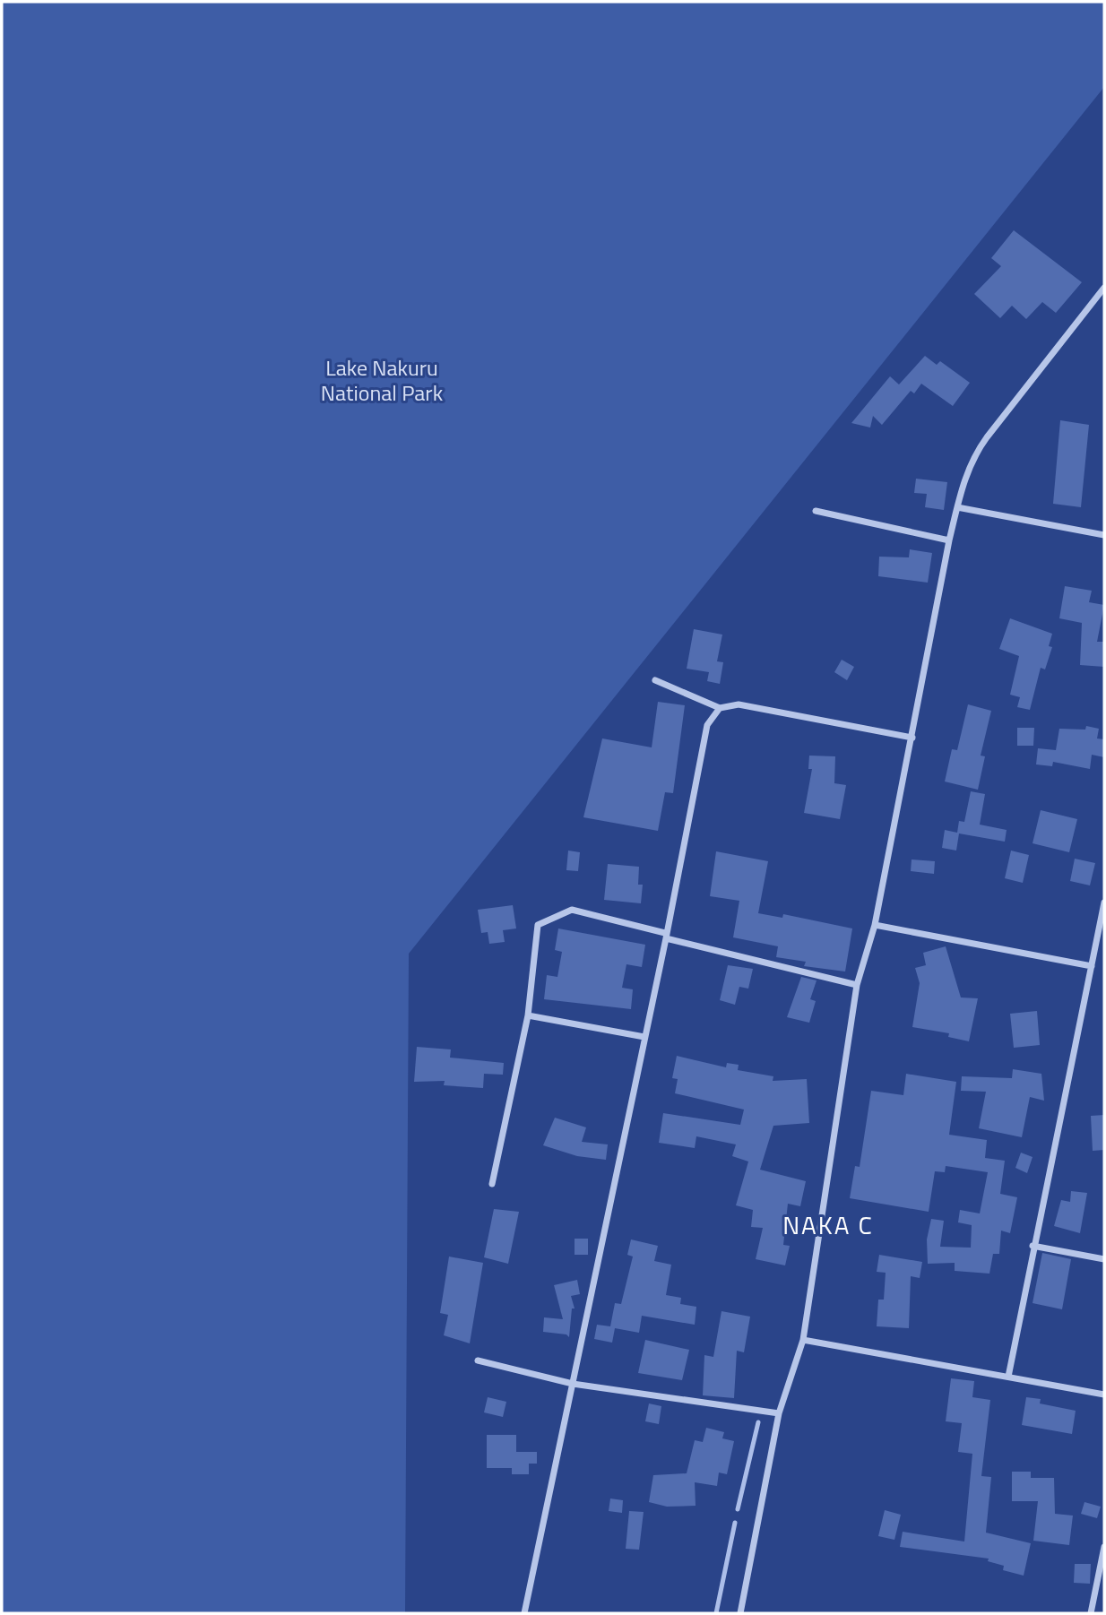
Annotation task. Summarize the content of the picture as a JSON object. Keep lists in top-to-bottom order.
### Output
{
  "districts": ["NAKA C"],
  "parks": ["Lake Nakuru National Park"]
}
